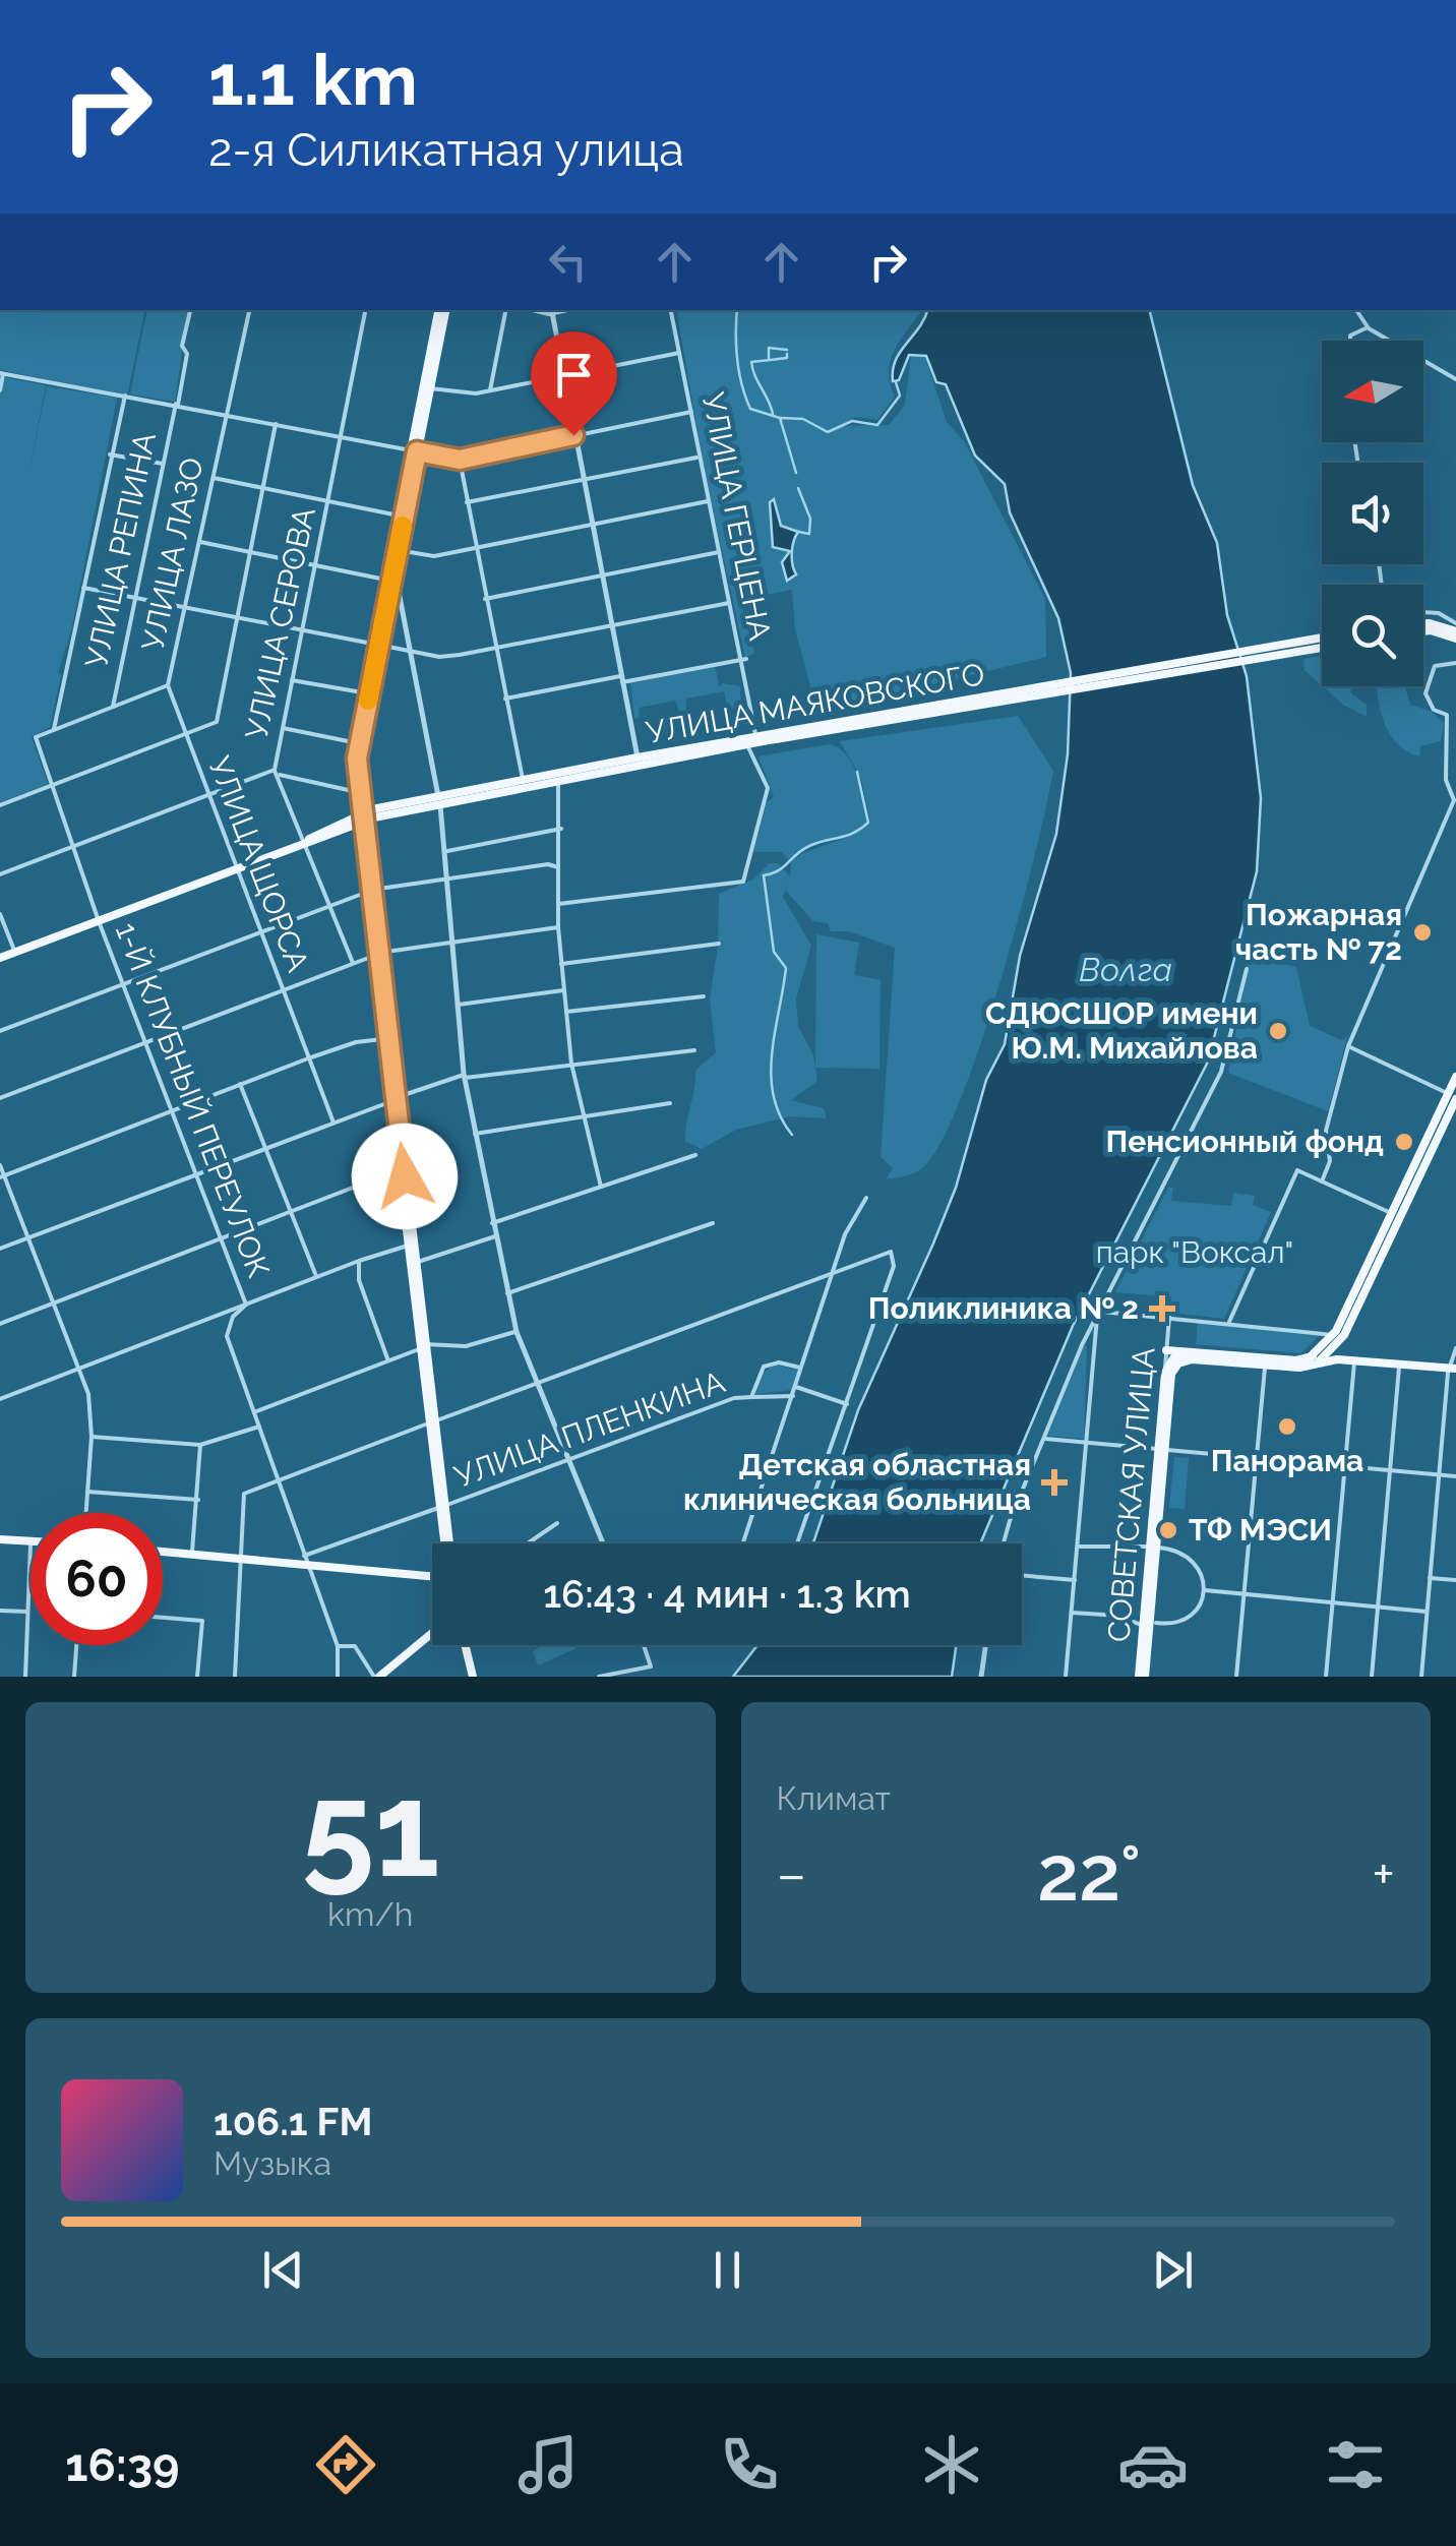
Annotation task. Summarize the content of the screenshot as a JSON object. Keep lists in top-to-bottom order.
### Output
{
  "streets": {
    "main road": ["УЛИЦА МАЯКОВСКОГО", "СОВЕТСКАЯ УЛИЦА"],
    "street": [
      "УЛИЦА ГЕРЦЕНА",
      "УЛИЦА РЕПИНА",
      "УЛИЦА ЛАЗО",
      "УЛИЦА СЕРОВА",
      "УЛИЦА ЩОРСА",
      "1-Й КЛУБНЫЙ ПЕРЕУЛОК",
      "УЛИЦА ПЛЕНКИНА"
    ]
  },
  "crossings": [
    ["УЛИЦА ГЕРЦЕНА", "УЛИЦА МАЯКОВСКОГО"],
    ["УЛИЦА РЕПИНА", "УЛИЦА ЛАЗО"],
    ["УЛИЦА ЛАЗО", "УЛИЦА ЩОРСА"],
    ["УЛИЦА ЛАЗО", "1-Й КЛУБНЫЙ ПЕРЕУЛОК"],
    ["УЛИЦА СЕРОВА", "УЛИЦА ЩОРСА"],
    ["УЛИЦА СЕРОВА", "1-Й КЛУБНЫЙ ПЕРЕУЛОК"],
    ["УЛИЦА МАЯКОВСКОГО", "УЛИЦА ЩОРСА"],
    ["УЛИЦА МАЯКОВСКОГО", "1-Й КЛУБНЫЙ ПЕРЕУЛОК"],
    ["1-Й КЛУБНЫЙ ПЕРЕУЛОК", "УЛИЦА ПЛЕНКИНА"]
  ],
  "water": ["Волга"],
  "parks": ["парк \"Воксал\""],
  "places": {
    "other": [
      "Пожарная часть № 72",
      "СДЮСШОР имени Ю.М. Михайлова",
      "Пенсионный фонд",
      "Панорама",
      "ТФ МЭСИ"
    ],
    "health": ["Поликлиника № 2", "Детская областная клиническая больница"]
  },
  "north": "left",
  "page": {
    "turn": ["1.1 km", "2-я Силикатная улица"],
    "limit": "60",
    "trip": "16:43 · 4 мин · 1.3 km",
    "tile": [
      ["51", "km/h"],
      "Климат"
    ],
    "heat": ["−", "22°", "+"],
    "song": ["106.1 FM", "Музыка"],
    "tabs": "16:39"
  }
}
